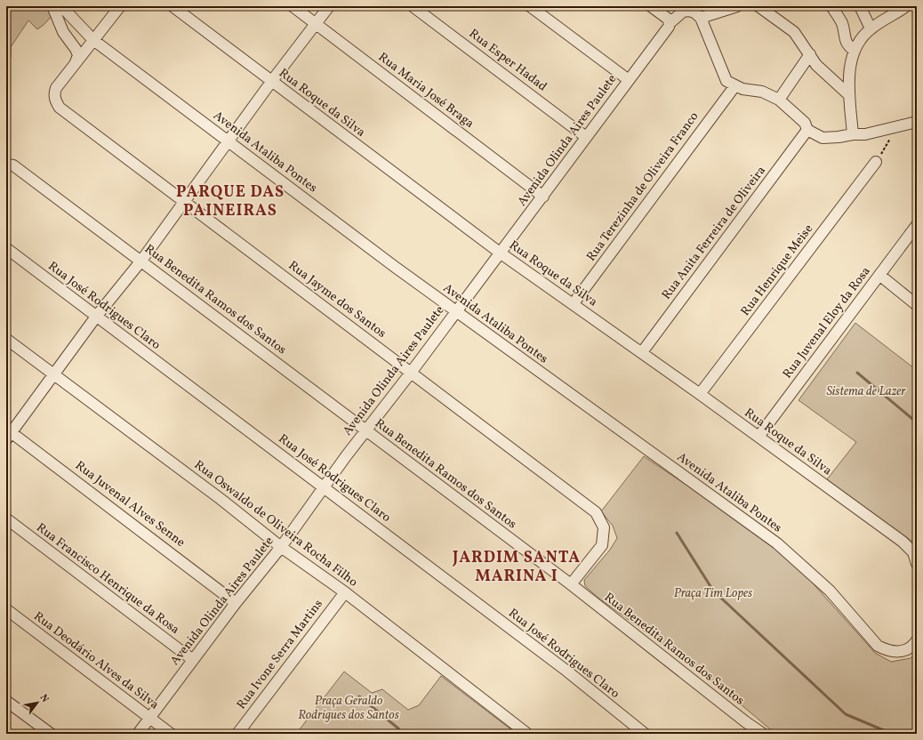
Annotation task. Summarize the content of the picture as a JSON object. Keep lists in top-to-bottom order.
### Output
{
  "streets": {
    "street": [
      "Rua Esper Hadad",
      "Rua Maria José Braga",
      "Rua Roque da Silva",
      "Avenida Olinda Aires Paulete",
      "Avenida Ataliba Pontes",
      "Rua Terezinha de Oliveira Franco",
      "Rua Anita Ferreira de Oliveira",
      "Rua Henrique Meise",
      "Rua Benedita Ramos dos Santos",
      "Rua Jayme dos Santos",
      "Rua José Rodrigues Claro",
      "Rua Juvenal Eloy da Rosa",
      "Rua Juvenal Alves Senne",
      "Rua Oswaldo de Oliveira Rocha Filho",
      "Rua Francisco Henrique da Rosa",
      "Rua Ivone Serra Martins",
      "Rua Deodário Alves da Silva"
    ]
  },
  "crossings": [
    ["Rua Esper Hadad", "Avenida Olinda Aires Paulete"],
    ["Rua Maria José Braga", "Avenida Olinda Aires Paulete"],
    ["Rua Roque da Silva", "Avenida Olinda Aires Paulete"],
    ["Rua Roque da Silva", "Rua Terezinha de Oliveira Franco"],
    ["Rua Roque da Silva", "Rua Anita Ferreira de Oliveira"],
    ["Rua Roque da Silva", "Rua Henrique Meise"],
    ["Rua Roque da Silva", "Rua Juvenal Eloy da Rosa"],
    ["Avenida Olinda Aires Paulete", "Avenida Ataliba Pontes"],
    ["Avenida Olinda Aires Paulete", "Rua Benedita Ramos dos Santos"],
    ["Avenida Olinda Aires Paulete", "Rua Jayme dos Santos"],
    ["Avenida Olinda Aires Paulete", "Rua José Rodrigues Claro"],
    ["Avenida Olinda Aires Paulete", "Rua Juvenal Alves Senne"],
    ["Avenida Olinda Aires Paulete", "Rua Oswaldo de Oliveira Rocha Filho"],
    ["Avenida Olinda Aires Paulete", "Rua Francisco Henrique da Rosa"],
    ["Avenida Olinda Aires Paulete", "Rua Deodário Alves da Silva"],
    ["Avenida Ataliba Pontes", "Rua Jayme dos Santos"],
    ["Rua Benedita Ramos dos Santos", "Rua Jayme dos Santos"],
    ["Rua Oswaldo de Oliveira Rocha Filho", "Rua Ivone Serra Martins"]
  ],
  "districts": ["PARQUE DAS PAINEIRAS", "JARDIM SANTA MARINA I"],
  "parks": ["Sistema de Lazer", "Praça Tim Lopes", "Praça Geraldo Rodrigues dos Santos"],
  "north": "top right"
}
